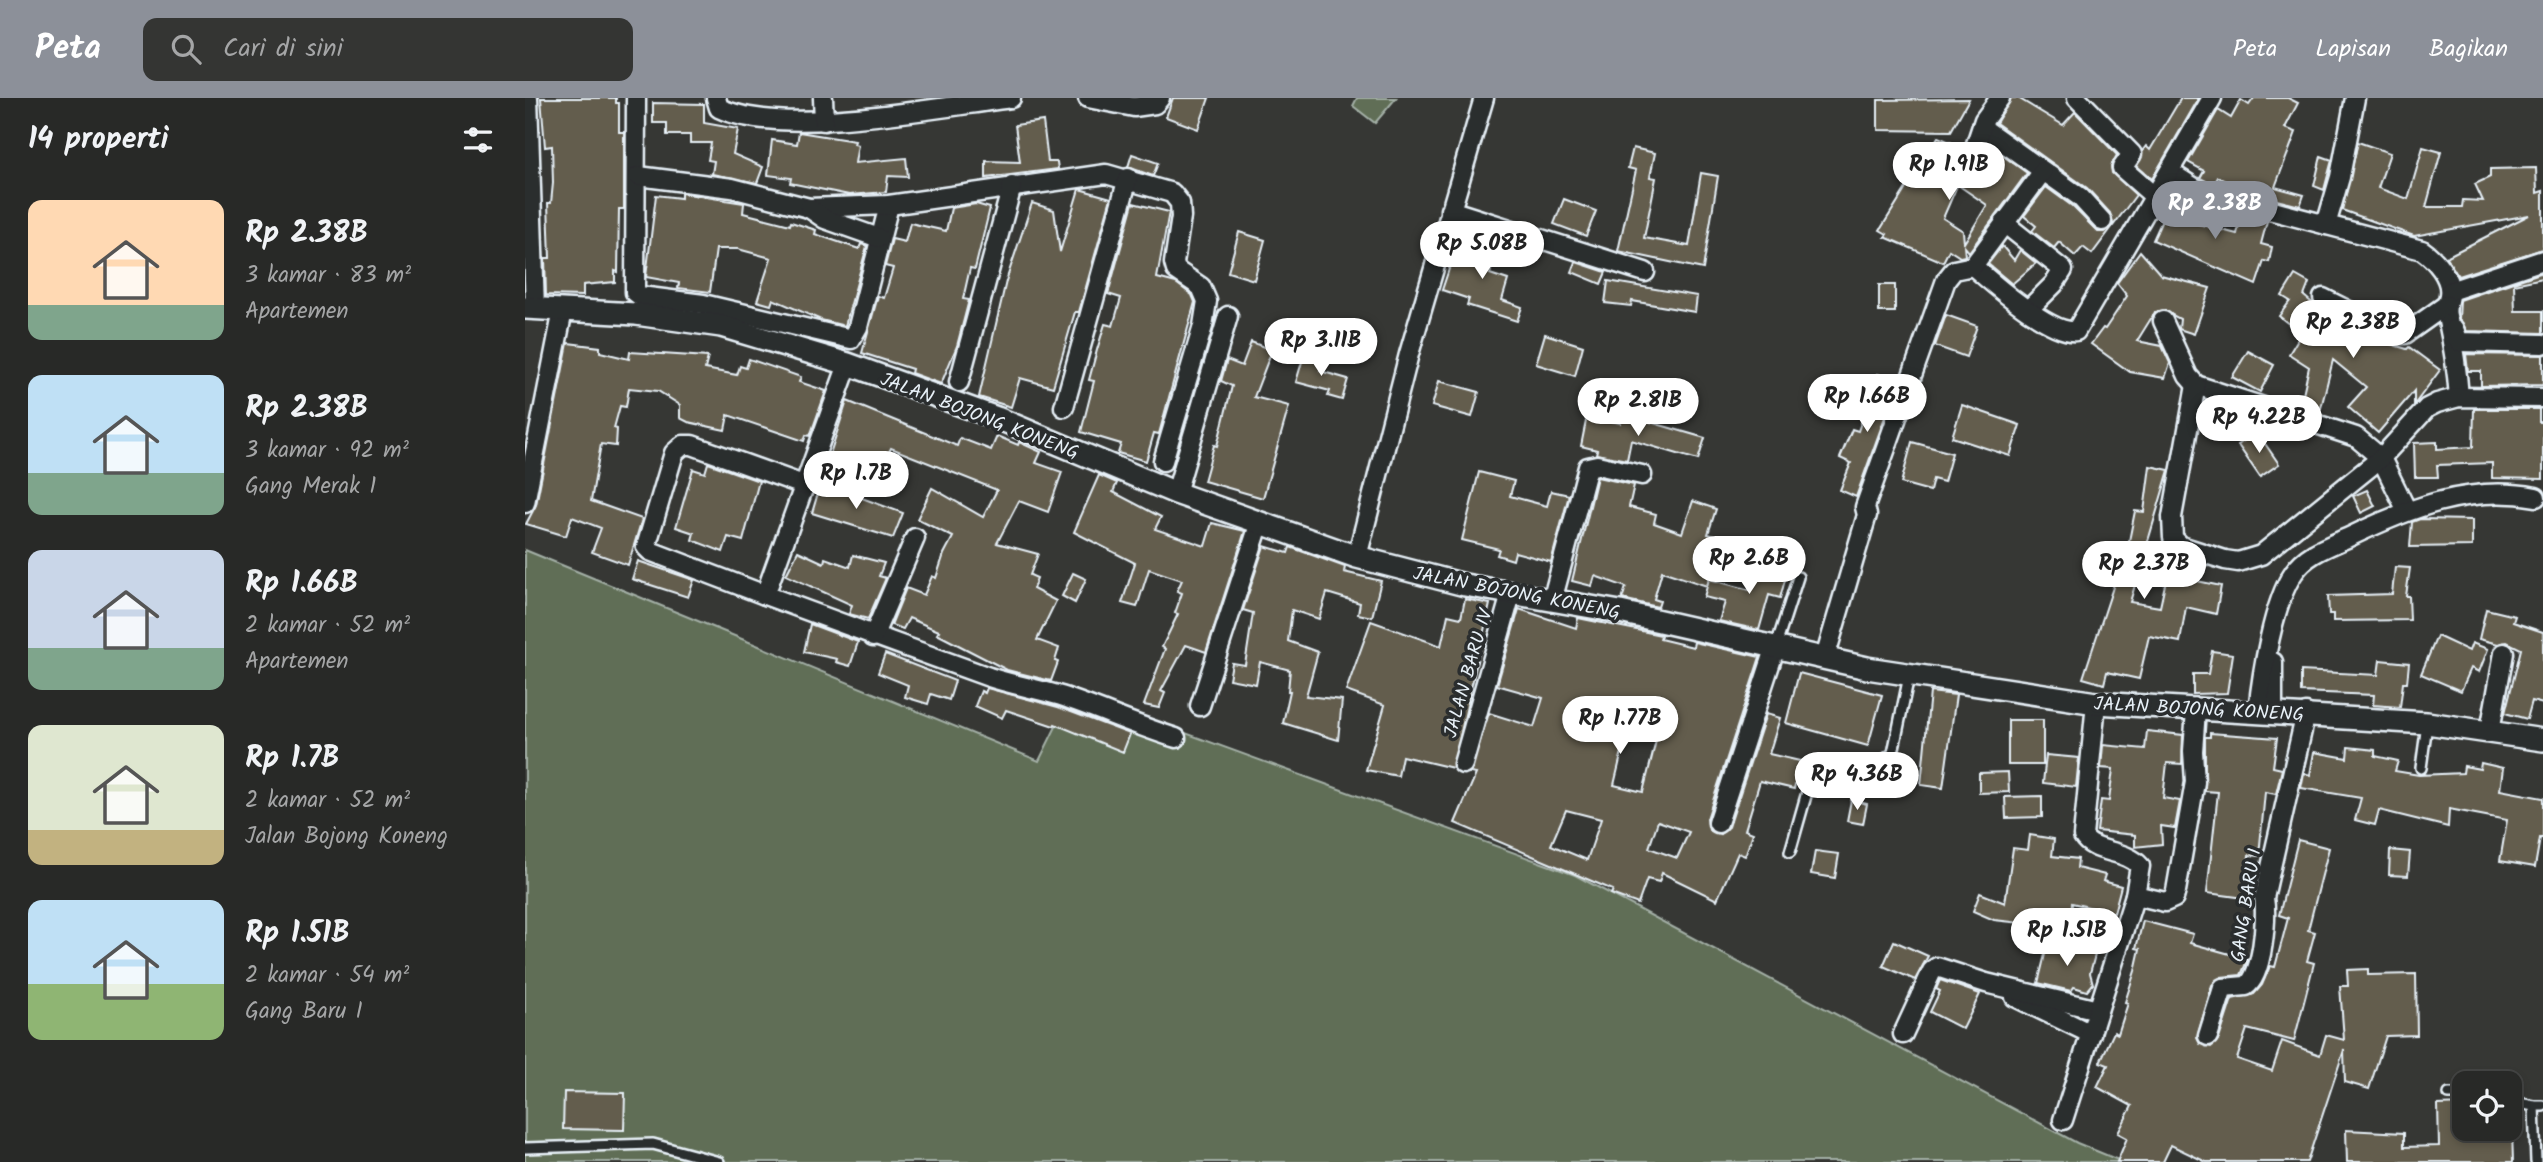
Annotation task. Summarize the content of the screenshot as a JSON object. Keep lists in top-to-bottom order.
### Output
{
  "streets": {
    "street": ["JALAN BOJONG KONENG", "JALAN BARU IV", "GANG BARU I"]
  },
  "crossings": [
    ["JALAN BOJONG KONENG", "JALAN BARU IV"],
    ["JALAN BOJONG KONENG", "GANG BARU I"]
  ],
  "page": {
    "header": "Peta",
    "search": "Cari di sini",
    "nav": ["Peta", "Lapisan", "Bagikan"],
    "heading": "14 properti",
    "price": [
      "Rp 1.91B",
      "Rp 2.38B",
      "Rp 5.08B",
      "Rp 2.38B",
      "Rp 3.11B",
      "Rp 1.66B",
      "Rp 2.81B",
      "Rp 4.22B",
      "Rp 1.7B",
      "Rp 2.6B",
      "Rp 2.37B",
      "Rp 1.77B",
      "Rp 4.36B",
      "Rp 1.51B"
    ],
    "list": [
      {
        "name": "Rp 2.38B",
        "note": "3 kamar · 83 m² · Apartemen"
      },
      {
        "name": "Rp 2.38B",
        "note": "3 kamar · 92 m² · Gang Merak 1"
      },
      {
        "name": "Rp 1.66B",
        "note": "2 kamar · 52 m² · Apartemen"
      },
      {
        "name": "Rp 1.7B",
        "note": "2 kamar · 52 m² · Jalan Bojong Koneng"
      },
      {
        "name": "Rp 1.51B",
        "note": "2 kamar · 54 m² · Gang Baru I"
      }
    ]
  }
}
